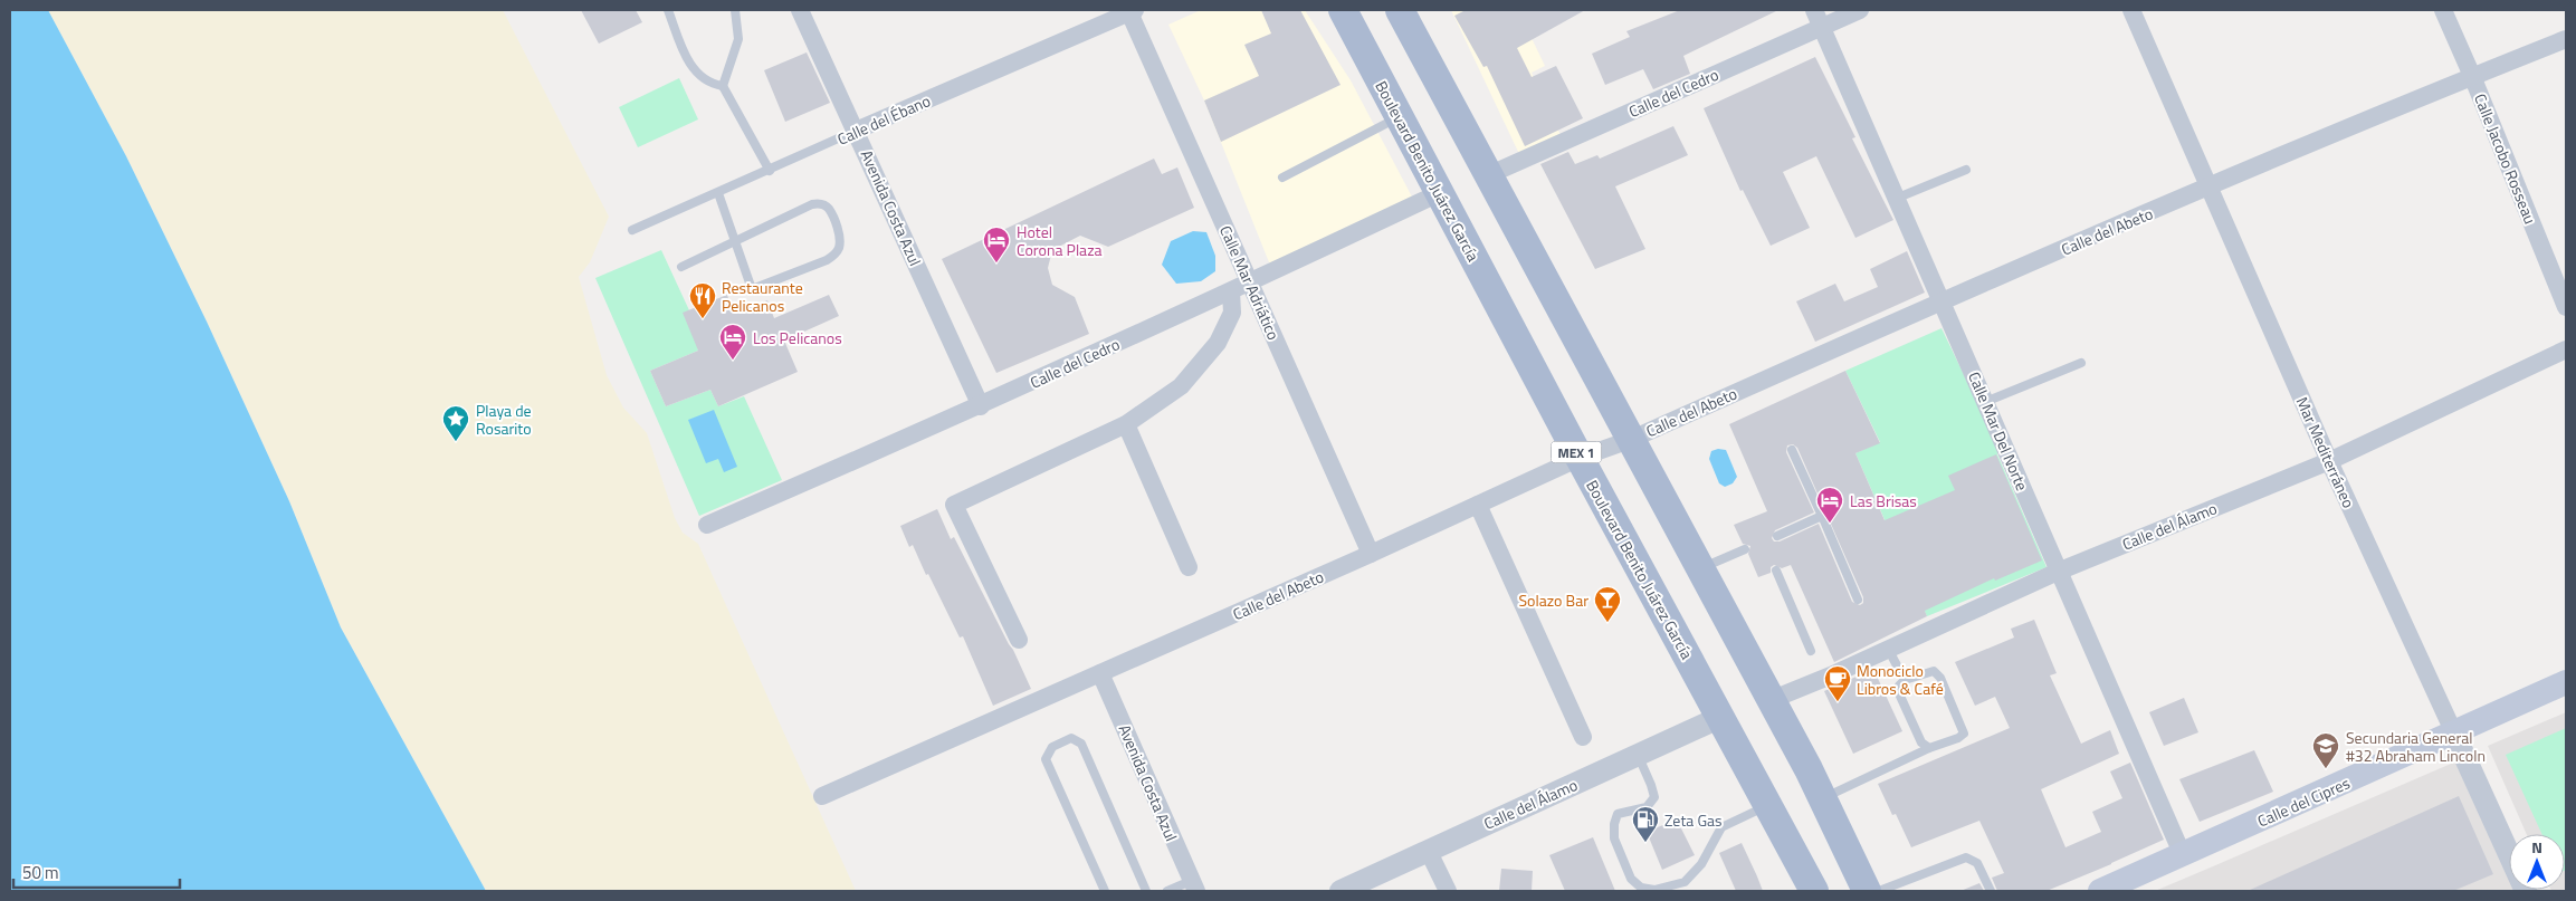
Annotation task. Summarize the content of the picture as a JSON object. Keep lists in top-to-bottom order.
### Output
{
  "streets": {
    "main road": ["Boulevard Benito Juárez García", "MEX 1", "Calle del Cipres"],
    "street": [
      "Calle del Cedro",
      "Calle del Ébano",
      "Calle Jacobo Rosseau",
      "Avenida Costa Azul",
      "Calle del Abeto",
      "Calle Mar Adriático",
      "Calle Mar Del Norte",
      "Mar Mediterráneo",
      "Calle del Álamo"
    ]
  },
  "crossings": [
    ["Calle del Cedro", "Boulevard Benito Juárez García"],
    ["Calle del Cedro", "Avenida Costa Azul"],
    ["Calle del Cedro", "Calle Mar Adriático"],
    ["Calle del Cedro", "Calle Mar Del Norte"],
    ["Calle del Ébano", "Avenida Costa Azul"],
    ["Calle del Ébano", "Calle Mar Adriático"],
    ["Calle Jacobo Rosseau", "Calle del Abeto"],
    ["Boulevard Benito Juárez García", "Calle del Abeto"],
    ["Boulevard Benito Juárez García", "Calle del Álamo"],
    ["Avenida Costa Azul", "Calle del Abeto"],
    ["Calle del Abeto", "Calle Mar Adriático"],
    ["Calle del Abeto", "Calle Mar Del Norte"],
    ["Calle del Abeto", "Mar Mediterráneo"],
    ["Calle Mar Del Norte", "Calle del Álamo"],
    ["Calle Mar Del Norte", "Calle del Cipres"],
    ["Mar Mediterráneo", "Calle del Álamo"],
    ["Mar Mediterráneo", "Calle del Cipres"]
  ],
  "places": {
    "hotel": ["Hotel Corona Plaza", "Los Pelicanos", "Las Brisas"],
    "restaurant": ["Restaurante Pelicanos"],
    "place": ["Playa de Rosarito"],
    "bar": ["Solazo Bar"],
    "cafe": ["Monociclo Libros & Café"],
    "school or university": ["Secundaria General #32 Abraham Lincoln"],
    "fuel station": ["Zeta Gas"]
  },
  "scale_bar": "50 m",
  "north": "top"
}
